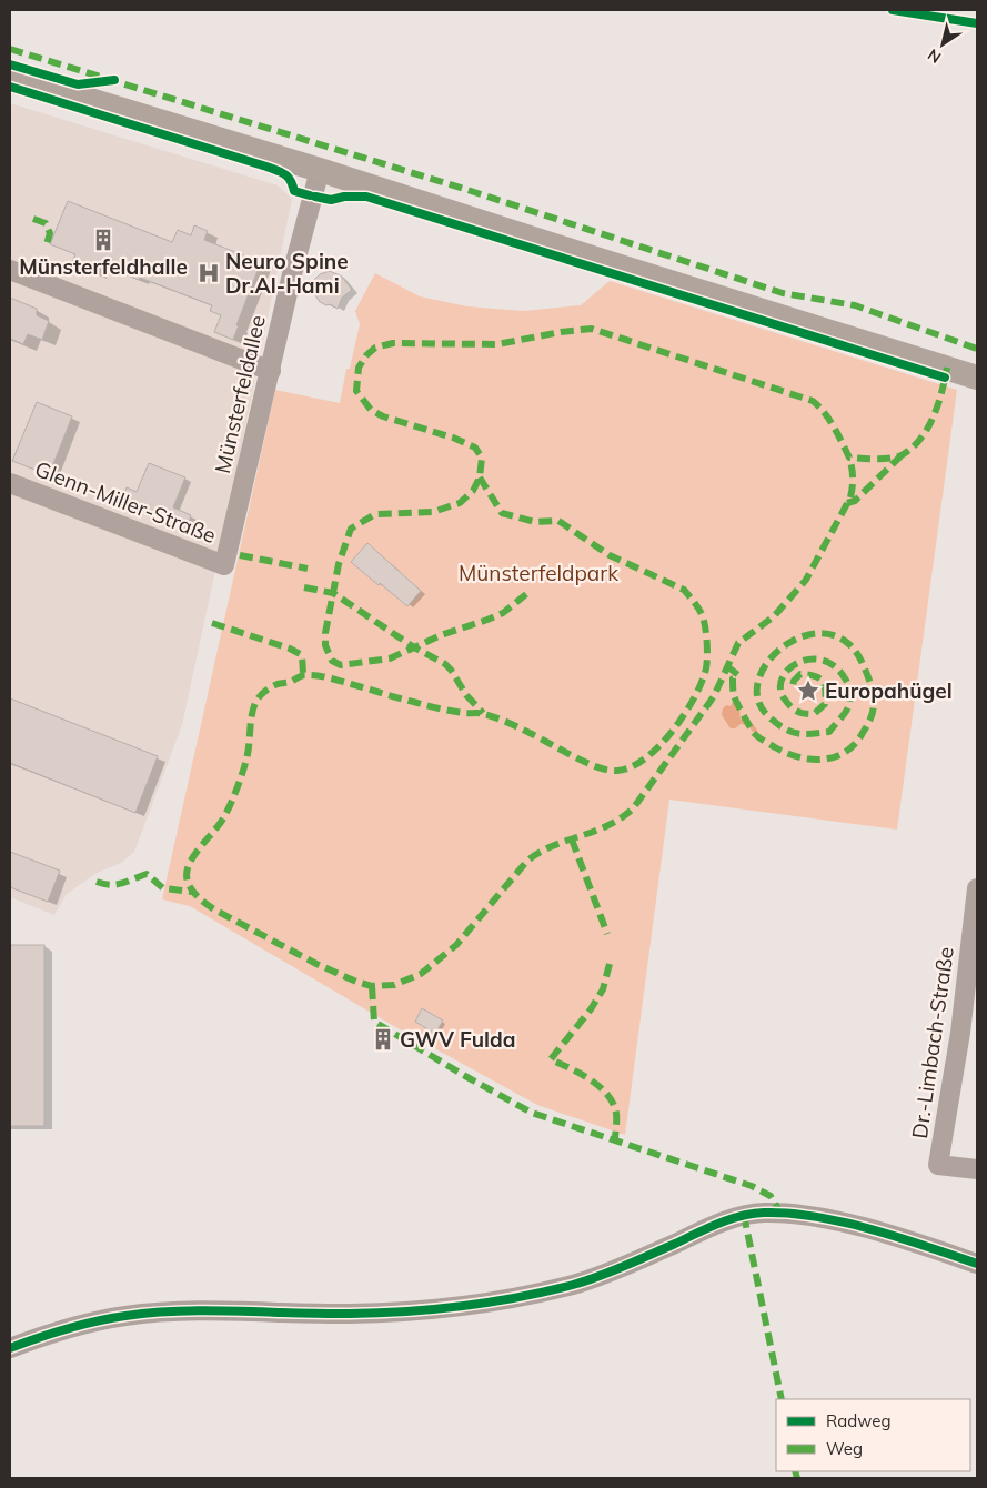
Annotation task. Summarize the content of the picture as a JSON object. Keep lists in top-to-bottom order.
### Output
{
  "streets": {
    "street": ["Münsterfeldallee", "Glenn-Miller-Straße", "Dr.-Limbach-Straße"]
  },
  "crossings": [
    ["Münsterfeldallee", "Glenn-Miller-Straße"]
  ],
  "parks": ["Münsterfeldpark"],
  "places": {
    "building": ["Münsterfeldhalle", "GWV Fulda"],
    "hospital": ["Neuro Spine Dr.Al-Hami"],
    "place": ["Europahügel"]
  },
  "legend": ["Radweg", "Weg"],
  "north": "bottom left"
}
